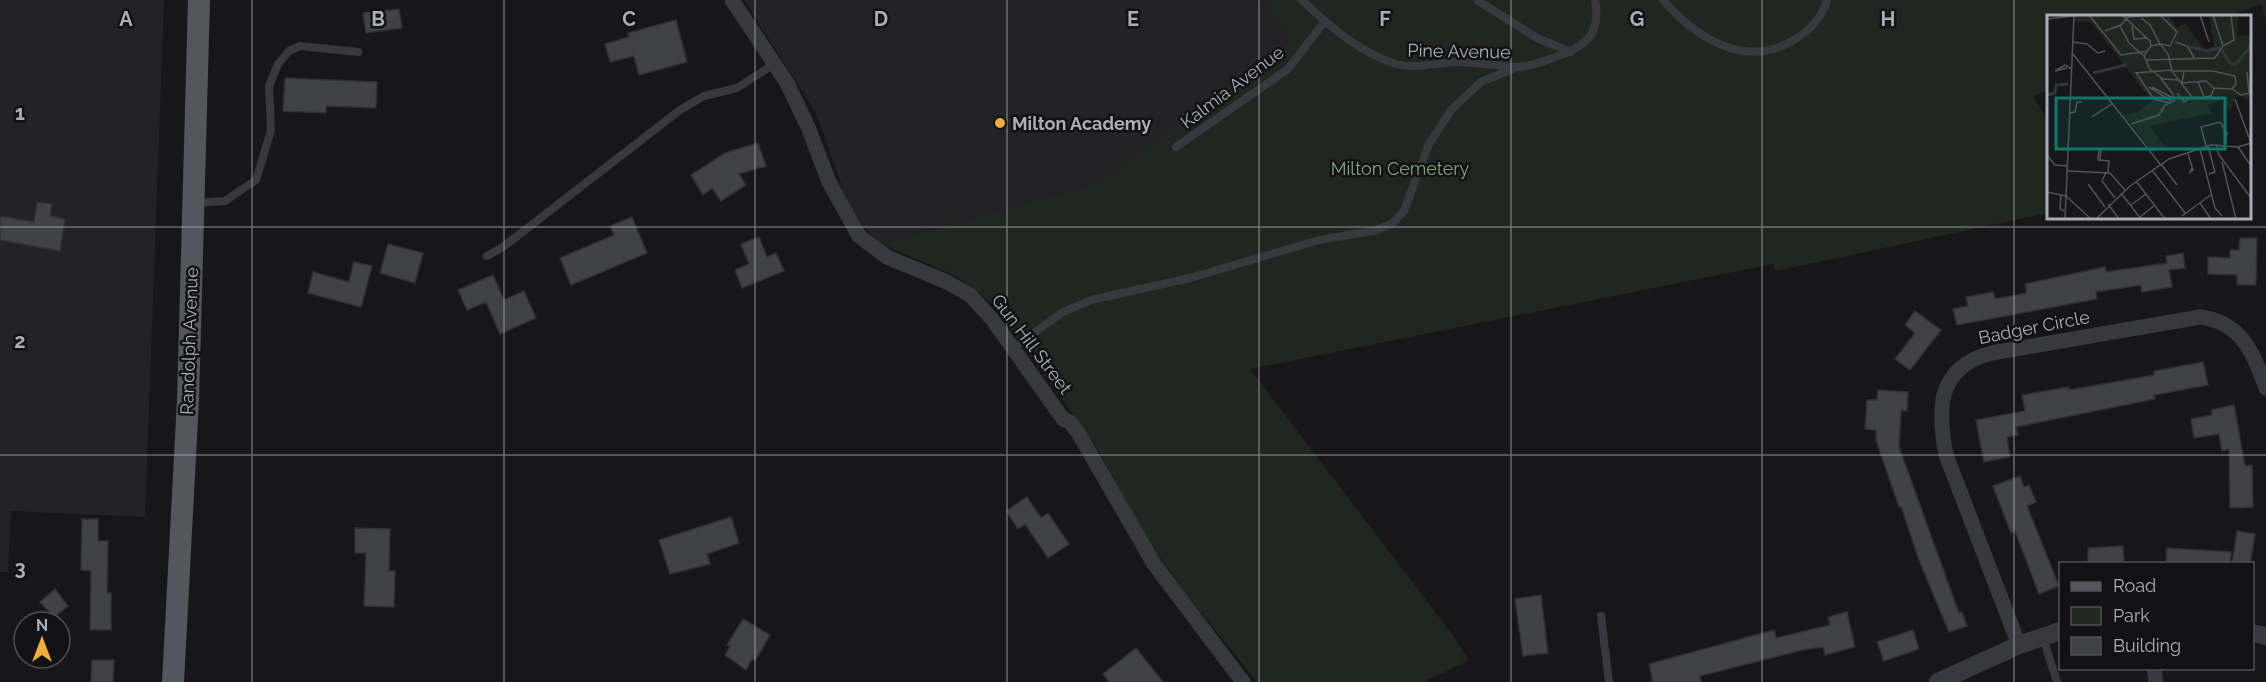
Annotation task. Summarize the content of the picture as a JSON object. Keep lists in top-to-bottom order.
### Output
{
  "streets": {
    "main road": ["Randolph Avenue"],
    "street": ["Badger Circle", "Gun Hill Street"],
    "lane": ["Pine Avenue", "Kalmia Avenue"]
  },
  "crossings": [
    ["Pine Avenue", "Kalmia Avenue"]
  ],
  "parks": ["Milton Cemetery"],
  "places": ["Milton Academy"],
  "legend": ["Road", "Park", "Building"],
  "north": "top",
  "grid": {
    "columns": [
      "A",
      "B",
      "C",
      "D",
      "E",
      "F",
      "G",
      "H"
    ],
    "rows": ["1", "2", "3"]
  }
}
